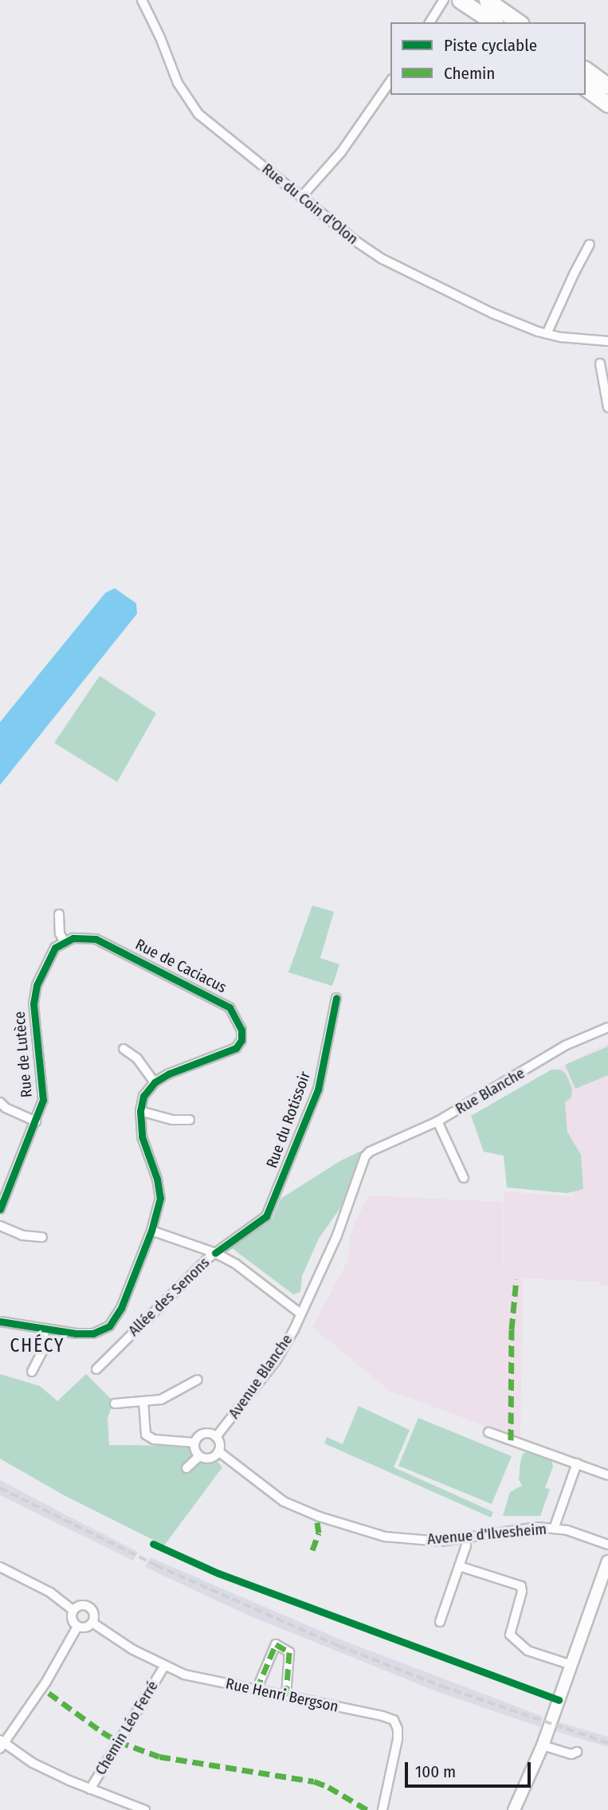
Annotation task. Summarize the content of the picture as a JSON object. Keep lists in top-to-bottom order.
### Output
{
  "streets": {
    "street": [
      "Rue du Coin d'Olon",
      "Rue de Caciacus",
      "Rue de Lutèce",
      "Rue Blanche",
      "Rue du Rotissoir",
      "Allée des Senons",
      "Avenue Blanche",
      "Avenue d'Ilvesheim",
      "Rue Henri Bergson",
      "Chemin Léo Ferré"
    ]
  },
  "crossings": [
    ["Rue de Caciacus", "Rue de Lutèce"],
    ["Rue Blanche", "Avenue Blanche"],
    ["Rue du Rotissoir", "Allée des Senons"],
    ["Allée des Senons", "Avenue Blanche"],
    ["Avenue Blanche", "Avenue d'Ilvesheim"],
    ["Rue Henri Bergson", "Chemin Léo Ferré"]
  ],
  "districts": ["CHÉCY"],
  "legend": ["Piste cyclable", "Chemin"],
  "scale_bar": "100 m"
}
